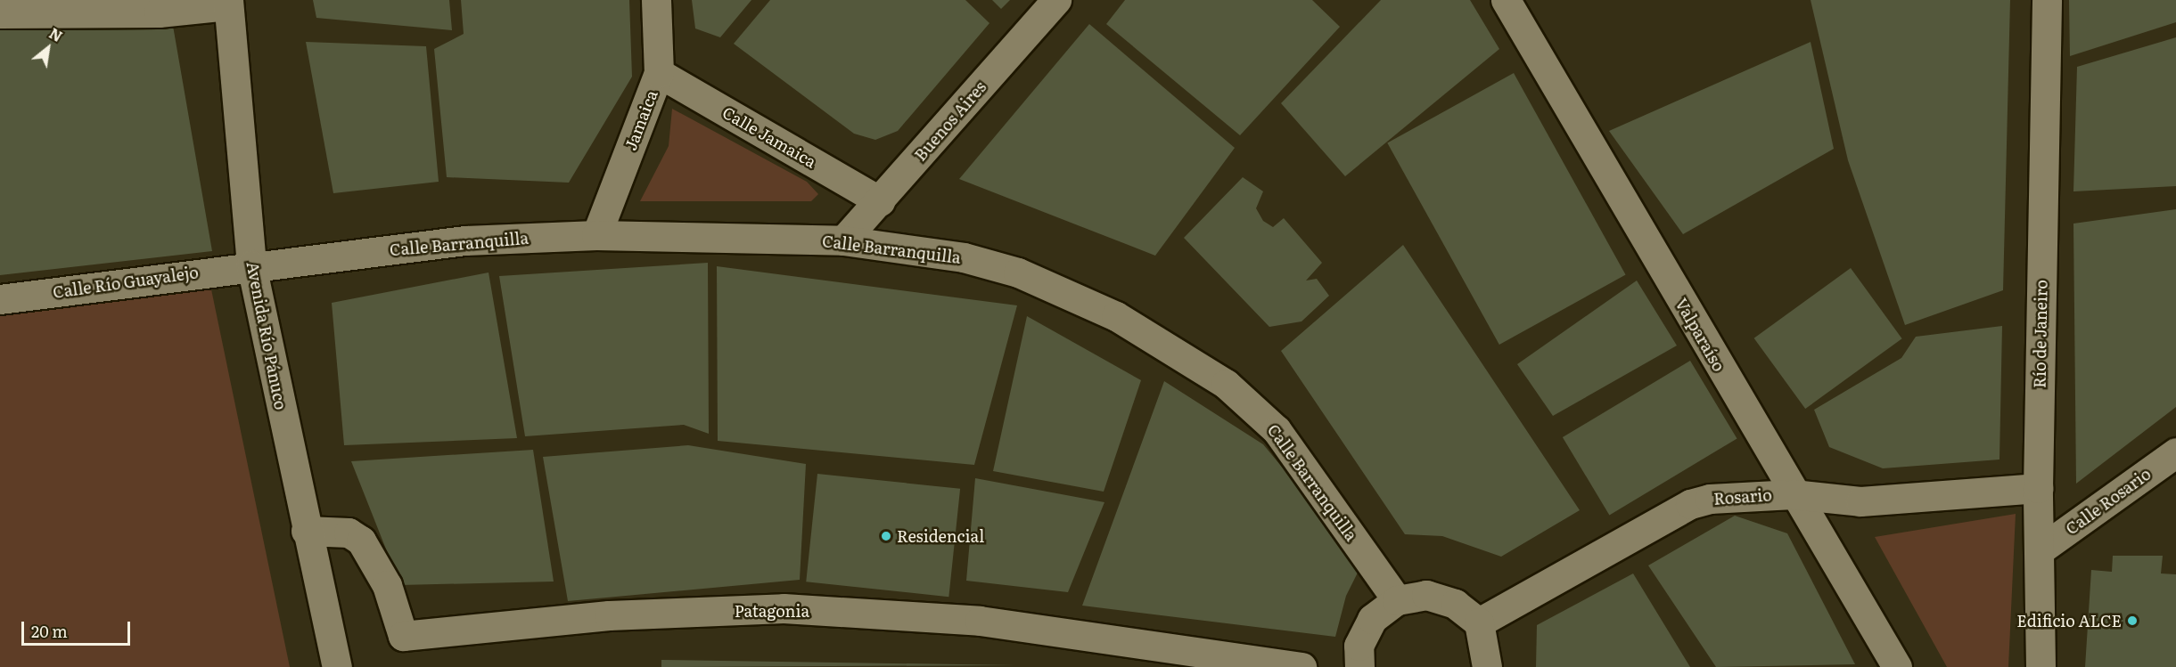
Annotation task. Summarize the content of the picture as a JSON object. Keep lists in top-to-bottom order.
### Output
{
  "streets": {
    "street": [
      "Jamaica",
      "Buenos Aires",
      "Calle Jamaica",
      "Calle Barranquilla",
      "Calle Río Guayalejo",
      "Río de Janeiro",
      "Valparaíso",
      "Avenida Río Pánuco",
      "Rosario",
      "Calle Rosario",
      "Patagonia"
    ]
  },
  "crossings": [
    ["Jamaica", "Calle Jamaica"],
    ["Jamaica", "Calle Barranquilla"],
    ["Buenos Aires", "Calle Jamaica"],
    ["Buenos Aires", "Calle Barranquilla"],
    ["Calle Barranquilla", "Calle Río Guayalejo"],
    ["Calle Barranquilla", "Avenida Río Pánuco"],
    ["Calle Río Guayalejo", "Avenida Río Pánuco"],
    ["Río de Janeiro", "Rosario"],
    ["Río de Janeiro", "Calle Rosario"],
    ["Valparaíso", "Rosario"],
    ["Avenida Río Pánuco", "Patagonia"]
  ],
  "places": ["Residencial", "Edificio ALCE"],
  "scale_bar": "20 m",
  "north": "top right"
}
